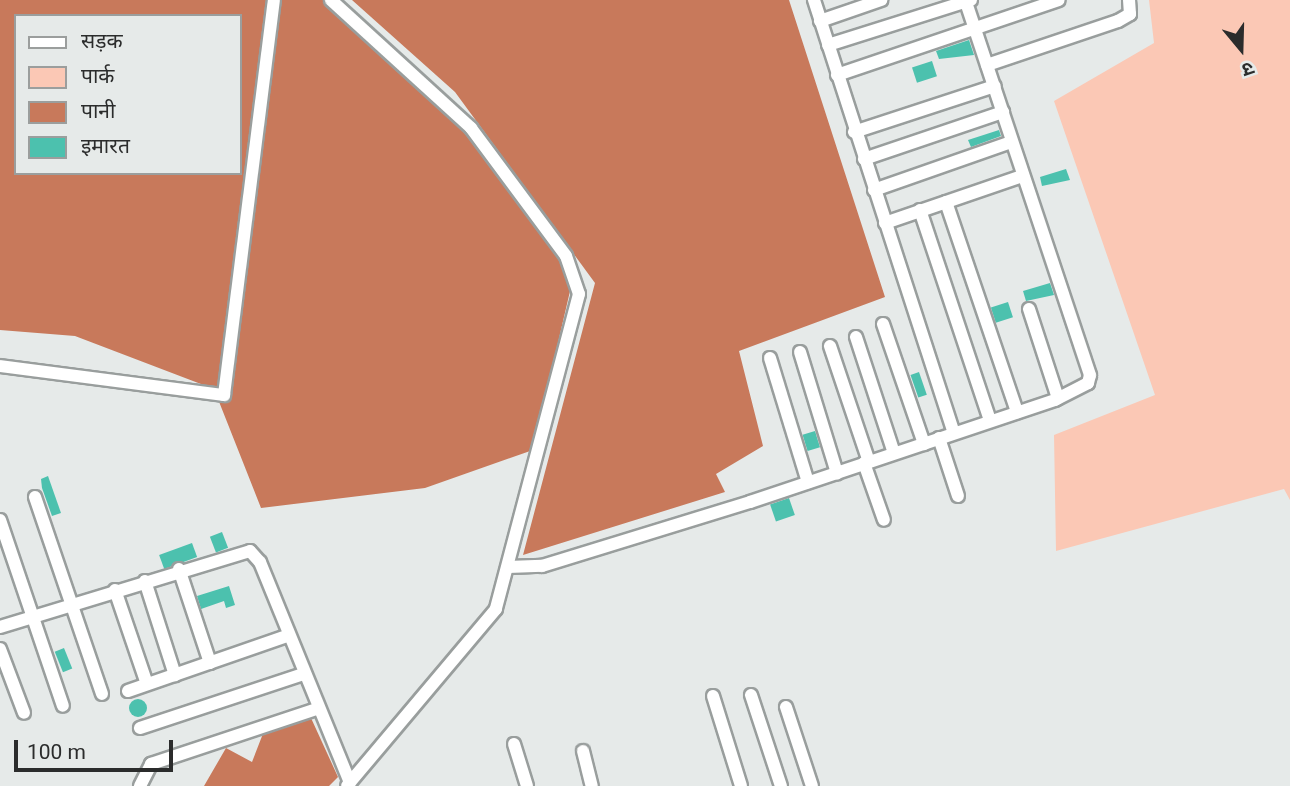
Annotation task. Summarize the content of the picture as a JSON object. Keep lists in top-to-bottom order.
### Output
{
  "legend": [
    "सड़क",
    "पार्क",
    "पानी",
    "इमारत"
  ],
  "scale_bar": "100 m",
  "north": "bottom"
}
